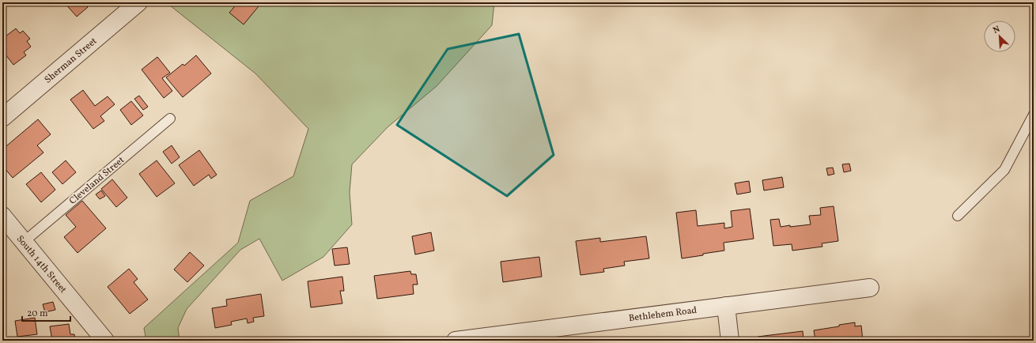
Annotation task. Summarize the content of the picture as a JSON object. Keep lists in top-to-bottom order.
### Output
{
  "streets": {
    "street": ["Sherman Street", "South 14th Street", "Bethlehem Road"],
    "lane": ["Cleveland Street"]
  },
  "crossings": [
    ["Cleveland Street", "South 14th Street"]
  ],
  "scale_bar": "20 m",
  "north": "top left"
}
